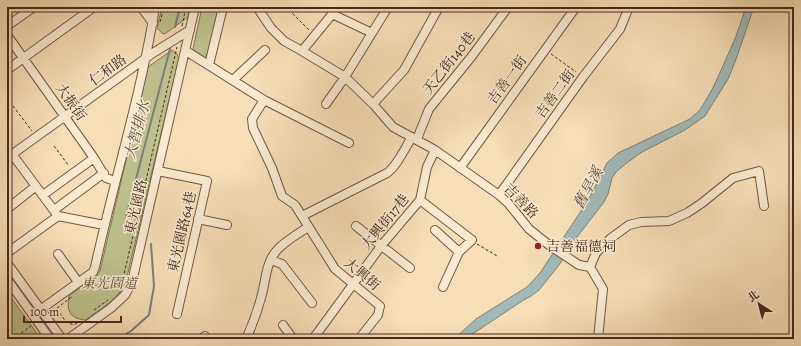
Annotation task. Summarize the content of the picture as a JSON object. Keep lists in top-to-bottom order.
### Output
{
  "streets": {
    "street": [
      "天乙街140巷",
      "仁和路",
      "吉善一街",
      "吉善二街",
      "大振街",
      "吉善路",
      "東光園路",
      "大興街17巷",
      "東光園路64巷",
      "大興街"
    ]
  },
  "crossings": [
    ["天乙街140巷", "吉善路"],
    ["天乙街140巷", "大興街"],
    ["仁和路", "大振街"],
    ["仁和路", "東光園路"],
    ["吉善一街", "吉善路"],
    ["吉善二街", "吉善路"],
    ["大振街", "東光園路"],
    ["吉善路", "大興街17巷"],
    ["東光園路", "東光園路64巷"],
    ["大興街17巷", "大興街"]
  ],
  "water": ["大智排水", "舊旱溪"],
  "parks": ["東光園道"],
  "places": ["吉善福德祠"],
  "scale_bar": "100 m",
  "north": "top left"
}
